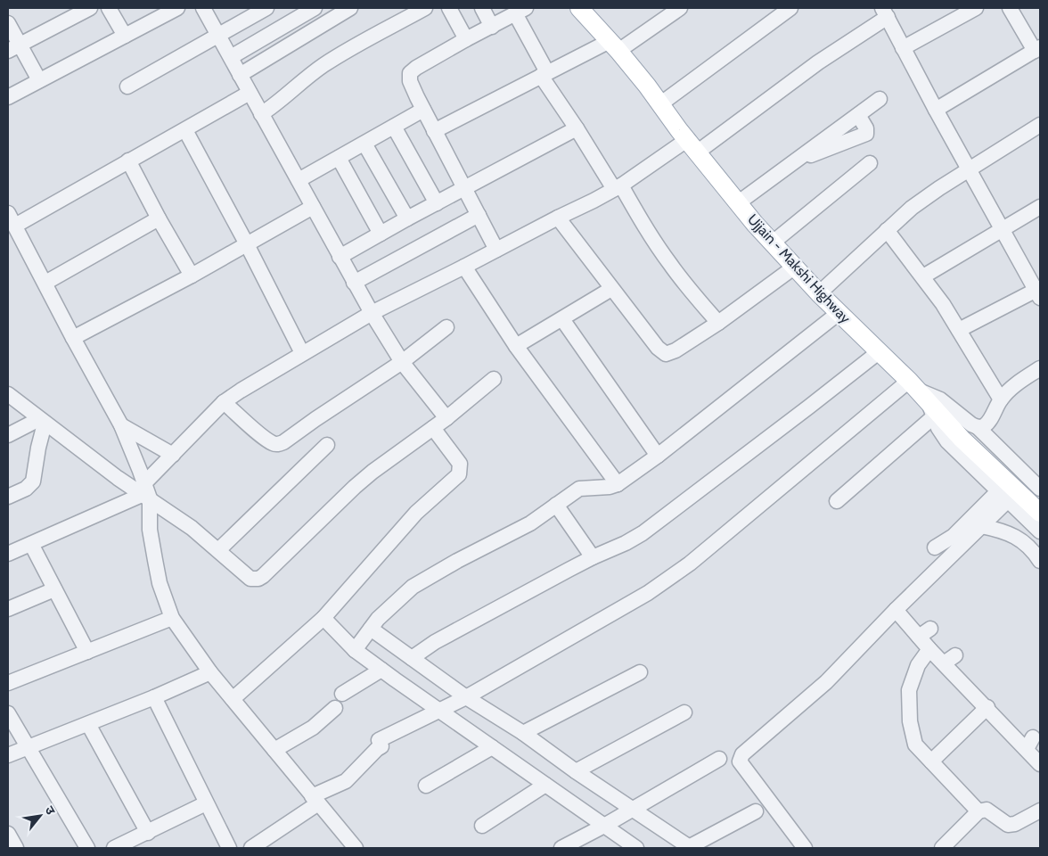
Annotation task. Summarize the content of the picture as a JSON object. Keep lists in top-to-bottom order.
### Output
{
  "streets": {
    "main road": ["Ujjain - Makshi Highway"]
  },
  "north": "top right"
}
